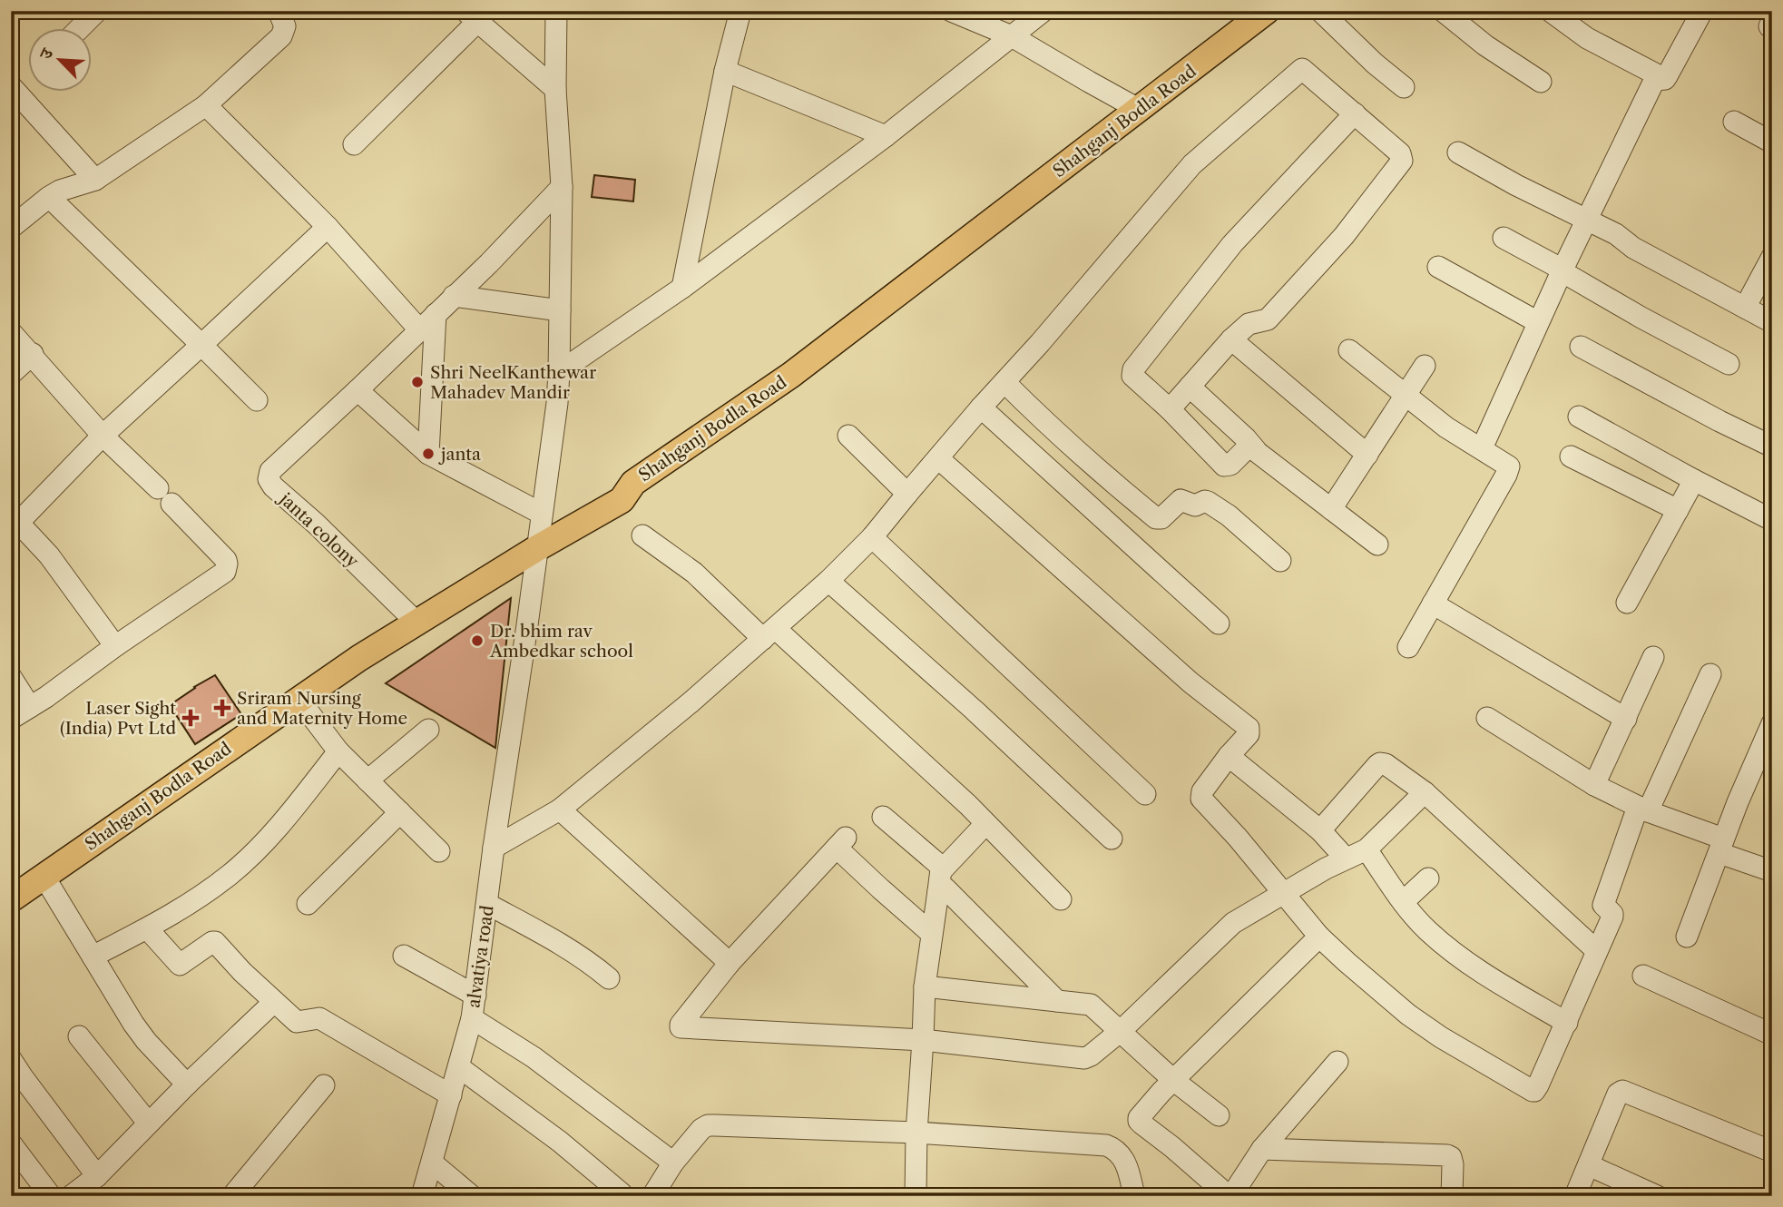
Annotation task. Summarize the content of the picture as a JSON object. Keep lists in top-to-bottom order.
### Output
{
  "streets": {
    "main road": ["Shahganj Bodla Road"],
    "street": ["janta colony", "alvatiya road"]
  },
  "crossings": [
    ["Shahganj Bodla Road", "alvatiya road"],
    ["janta colony", "alvatiya road"]
  ],
  "places": {
    "other": ["Shri NeelKanthewar Mahadev Mandir", "janta", "Dr. bhim rav Ambedkar school"],
    "health": ["Sriram Nursing and Maternity Home", "Laser Sight (India) Pvt Ltd"]
  },
  "north": "top left"
}
